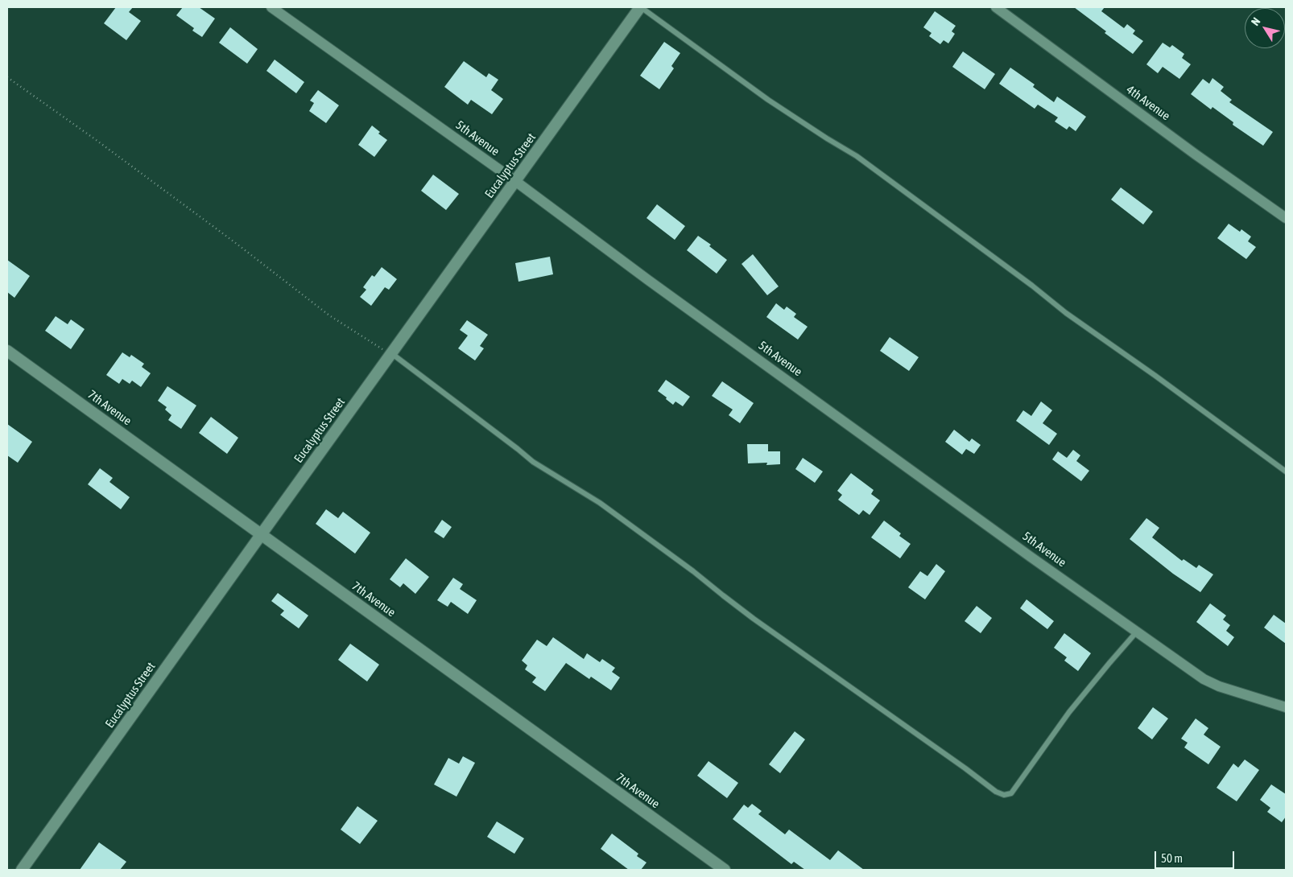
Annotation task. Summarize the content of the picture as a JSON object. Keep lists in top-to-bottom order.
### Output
{
  "streets": {
    "main road": ["Eucalyptus Street", "7th Avenue"],
    "street": ["4th Avenue", "5th Avenue"]
  },
  "crossings": [
    ["5th Avenue", "Eucalyptus Street"],
    ["Eucalyptus Street", "7th Avenue"]
  ],
  "scale_bar": "50 m",
  "north": "top left"
}
